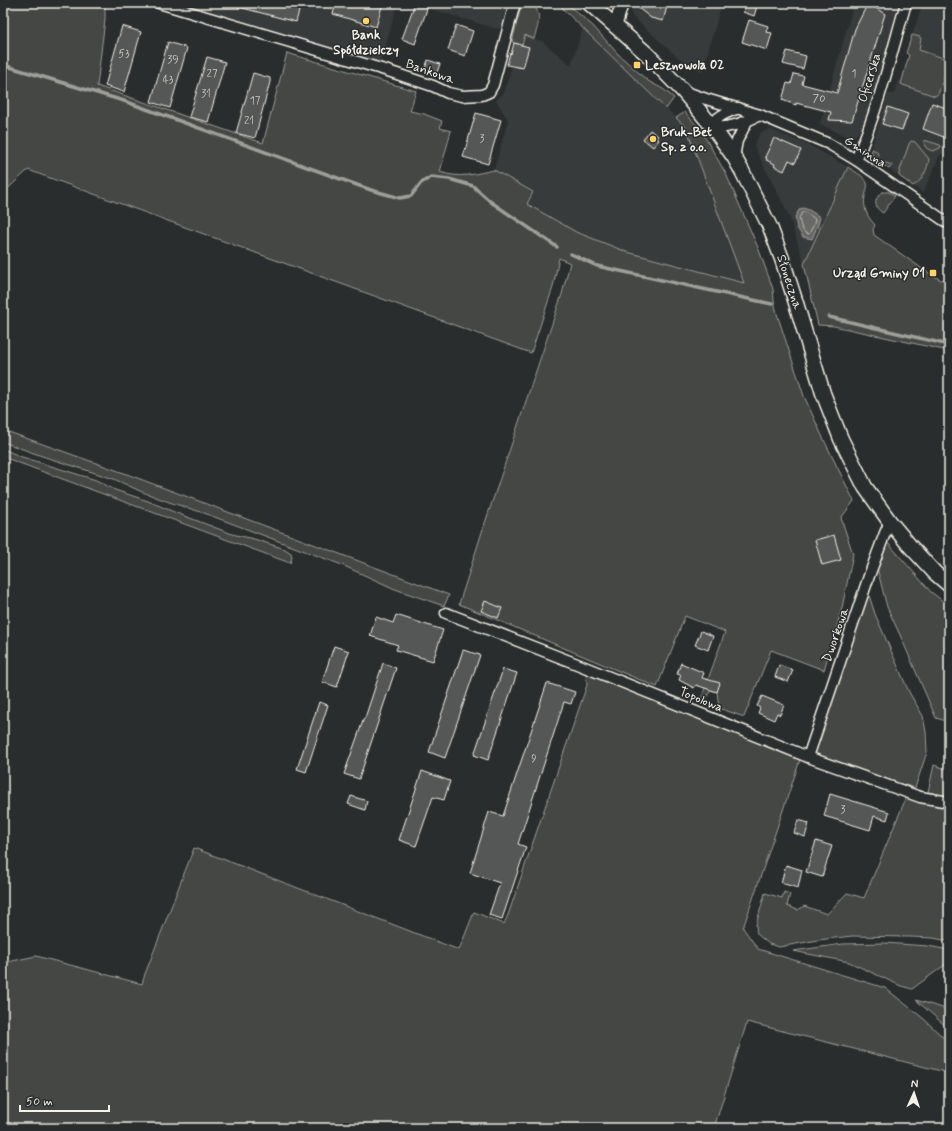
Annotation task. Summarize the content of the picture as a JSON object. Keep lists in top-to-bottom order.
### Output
{
  "streets": {
    "main road": ["Słoneczna"],
    "street": [
      "Bankowa",
      "Oficerska",
      "Gminna",
      "Dworkowa",
      "Topolowa"
    ]
  },
  "crossings": [
    ["Oficerska", "Gminna"],
    ["Gminna", "Słoneczna"],
    ["Słoneczna", "Dworkowa"],
    ["Dworkowa", "Topolowa"]
  ],
  "places": {
    "other": ["Bank Spółdzielczy", "Bruk-Bet Sp. z o.o."],
    "transit": ["Lesznowola 02", "Urząd Gminy 01"]
  },
  "house_numbers": [
    "53",
    "39",
    "27",
    "1",
    "43",
    "31",
    "70",
    "17",
    "21",
    "3",
    "9",
    "3"
  ],
  "scale_bar": "50 m",
  "north": "top"
}
